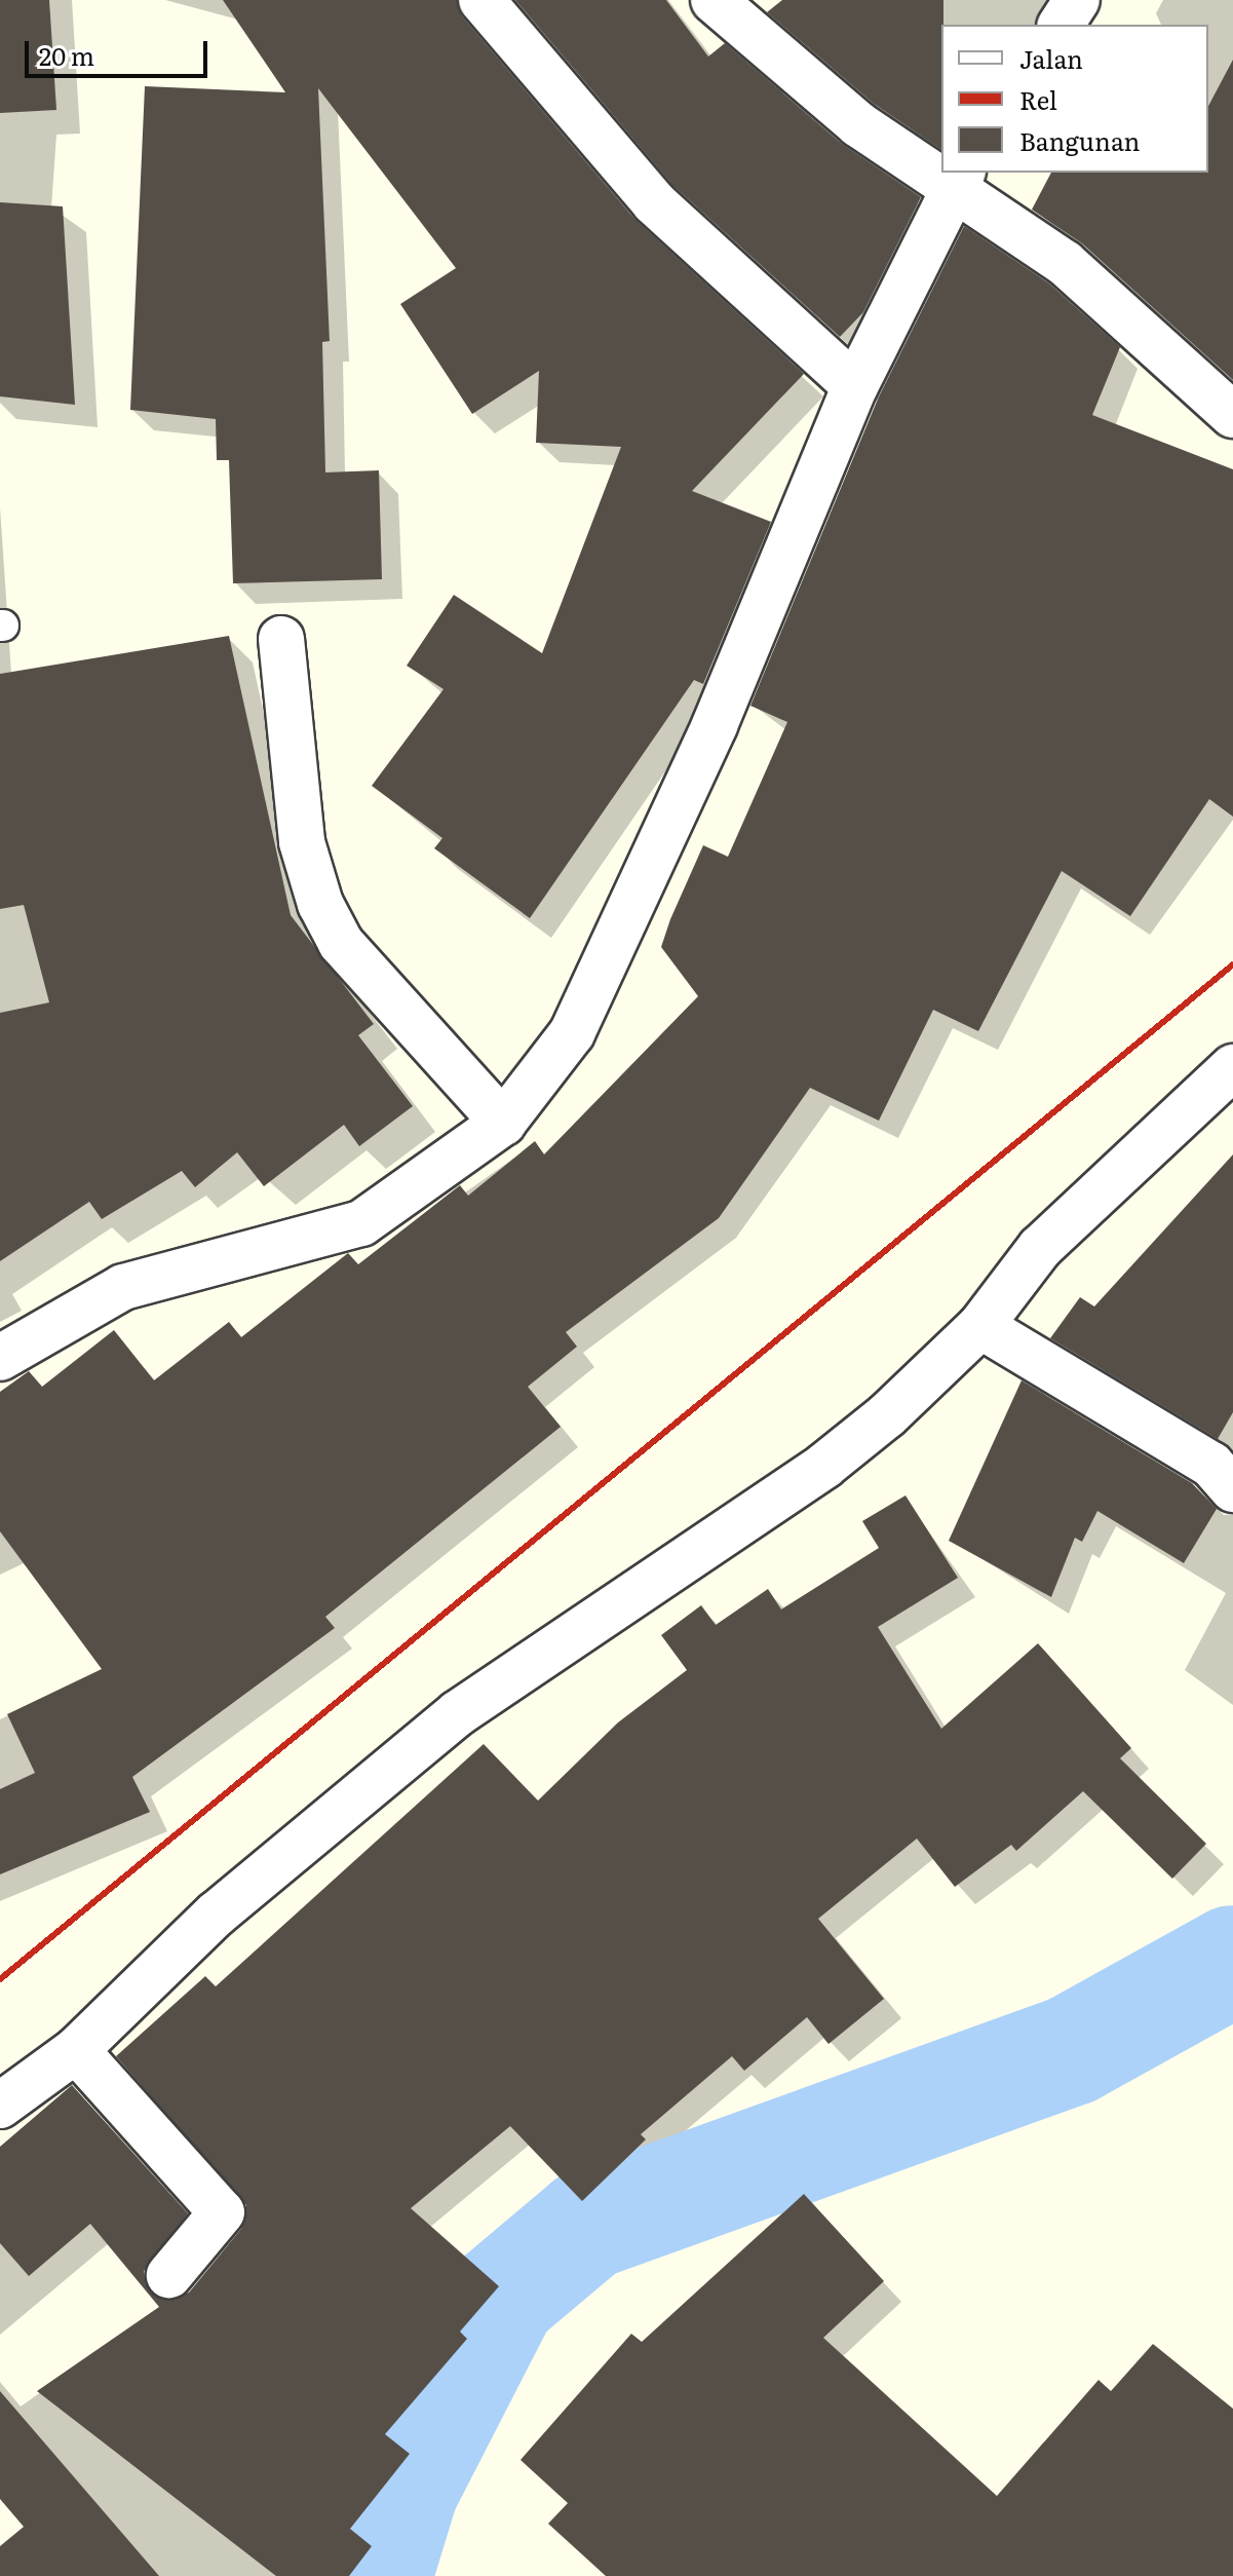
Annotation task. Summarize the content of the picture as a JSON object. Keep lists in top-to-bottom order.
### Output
{
  "legend": ["Jalan", "Rel", "Bangunan"],
  "scale_bar": "20 m"
}
